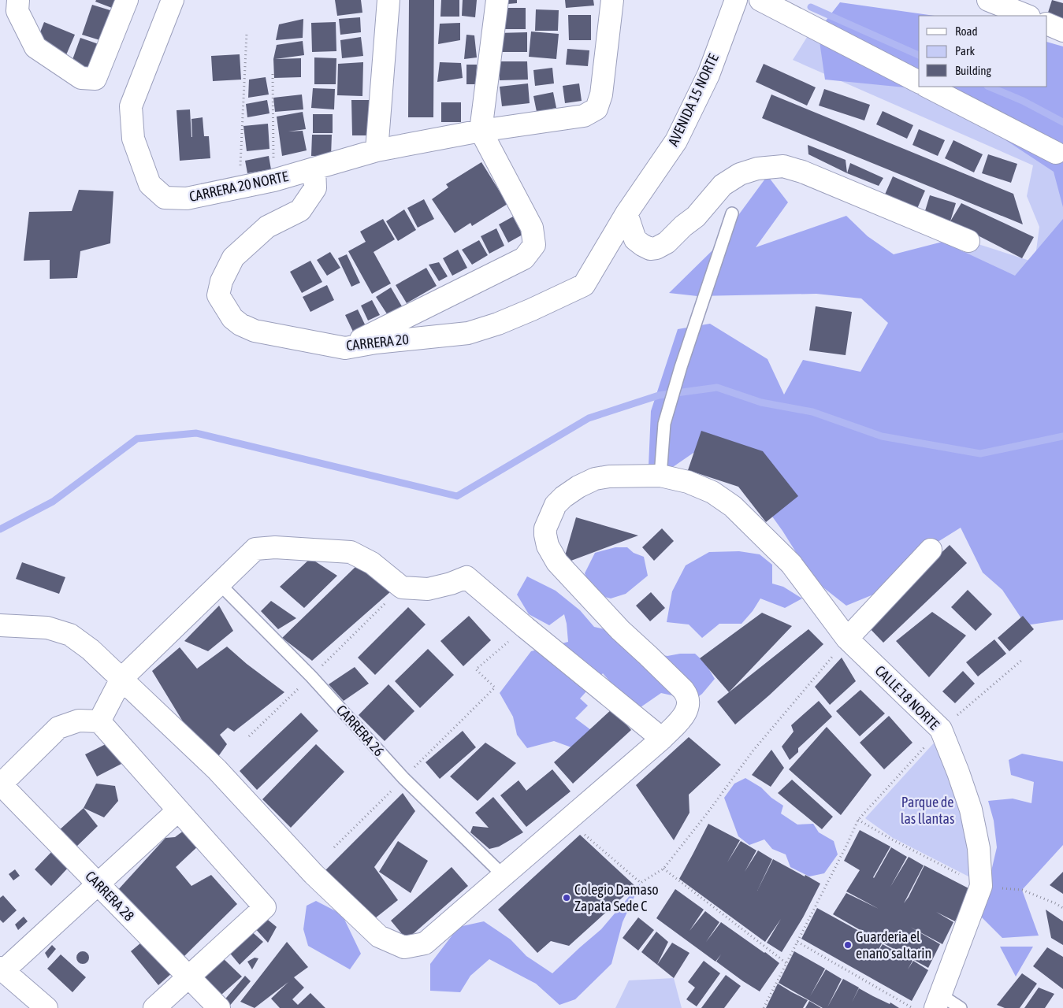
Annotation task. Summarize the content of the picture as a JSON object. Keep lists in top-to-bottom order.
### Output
{
  "streets": {
    "street": [
      "AVENIDA 15 NORTE",
      "CARRERA 20 NORTE",
      "CARRERA 20",
      "CALLE 18 NORTE",
      "CARRERA 28"
    ],
    "lane": ["CARRERA 26"]
  },
  "crossings": [
    ["AVENIDA 15 NORTE", "CARRERA 20"],
    ["CARRERA 20 NORTE", "CARRERA 20"],
    ["CALLE 18 NORTE", "CARRERA 26"]
  ],
  "parks": ["Parque de las llantas"],
  "places": ["Colegio Damaso Zapata Sede C", "Guarderia el enano saltarin"],
  "legend": ["Road", "Park", "Building"]
}
